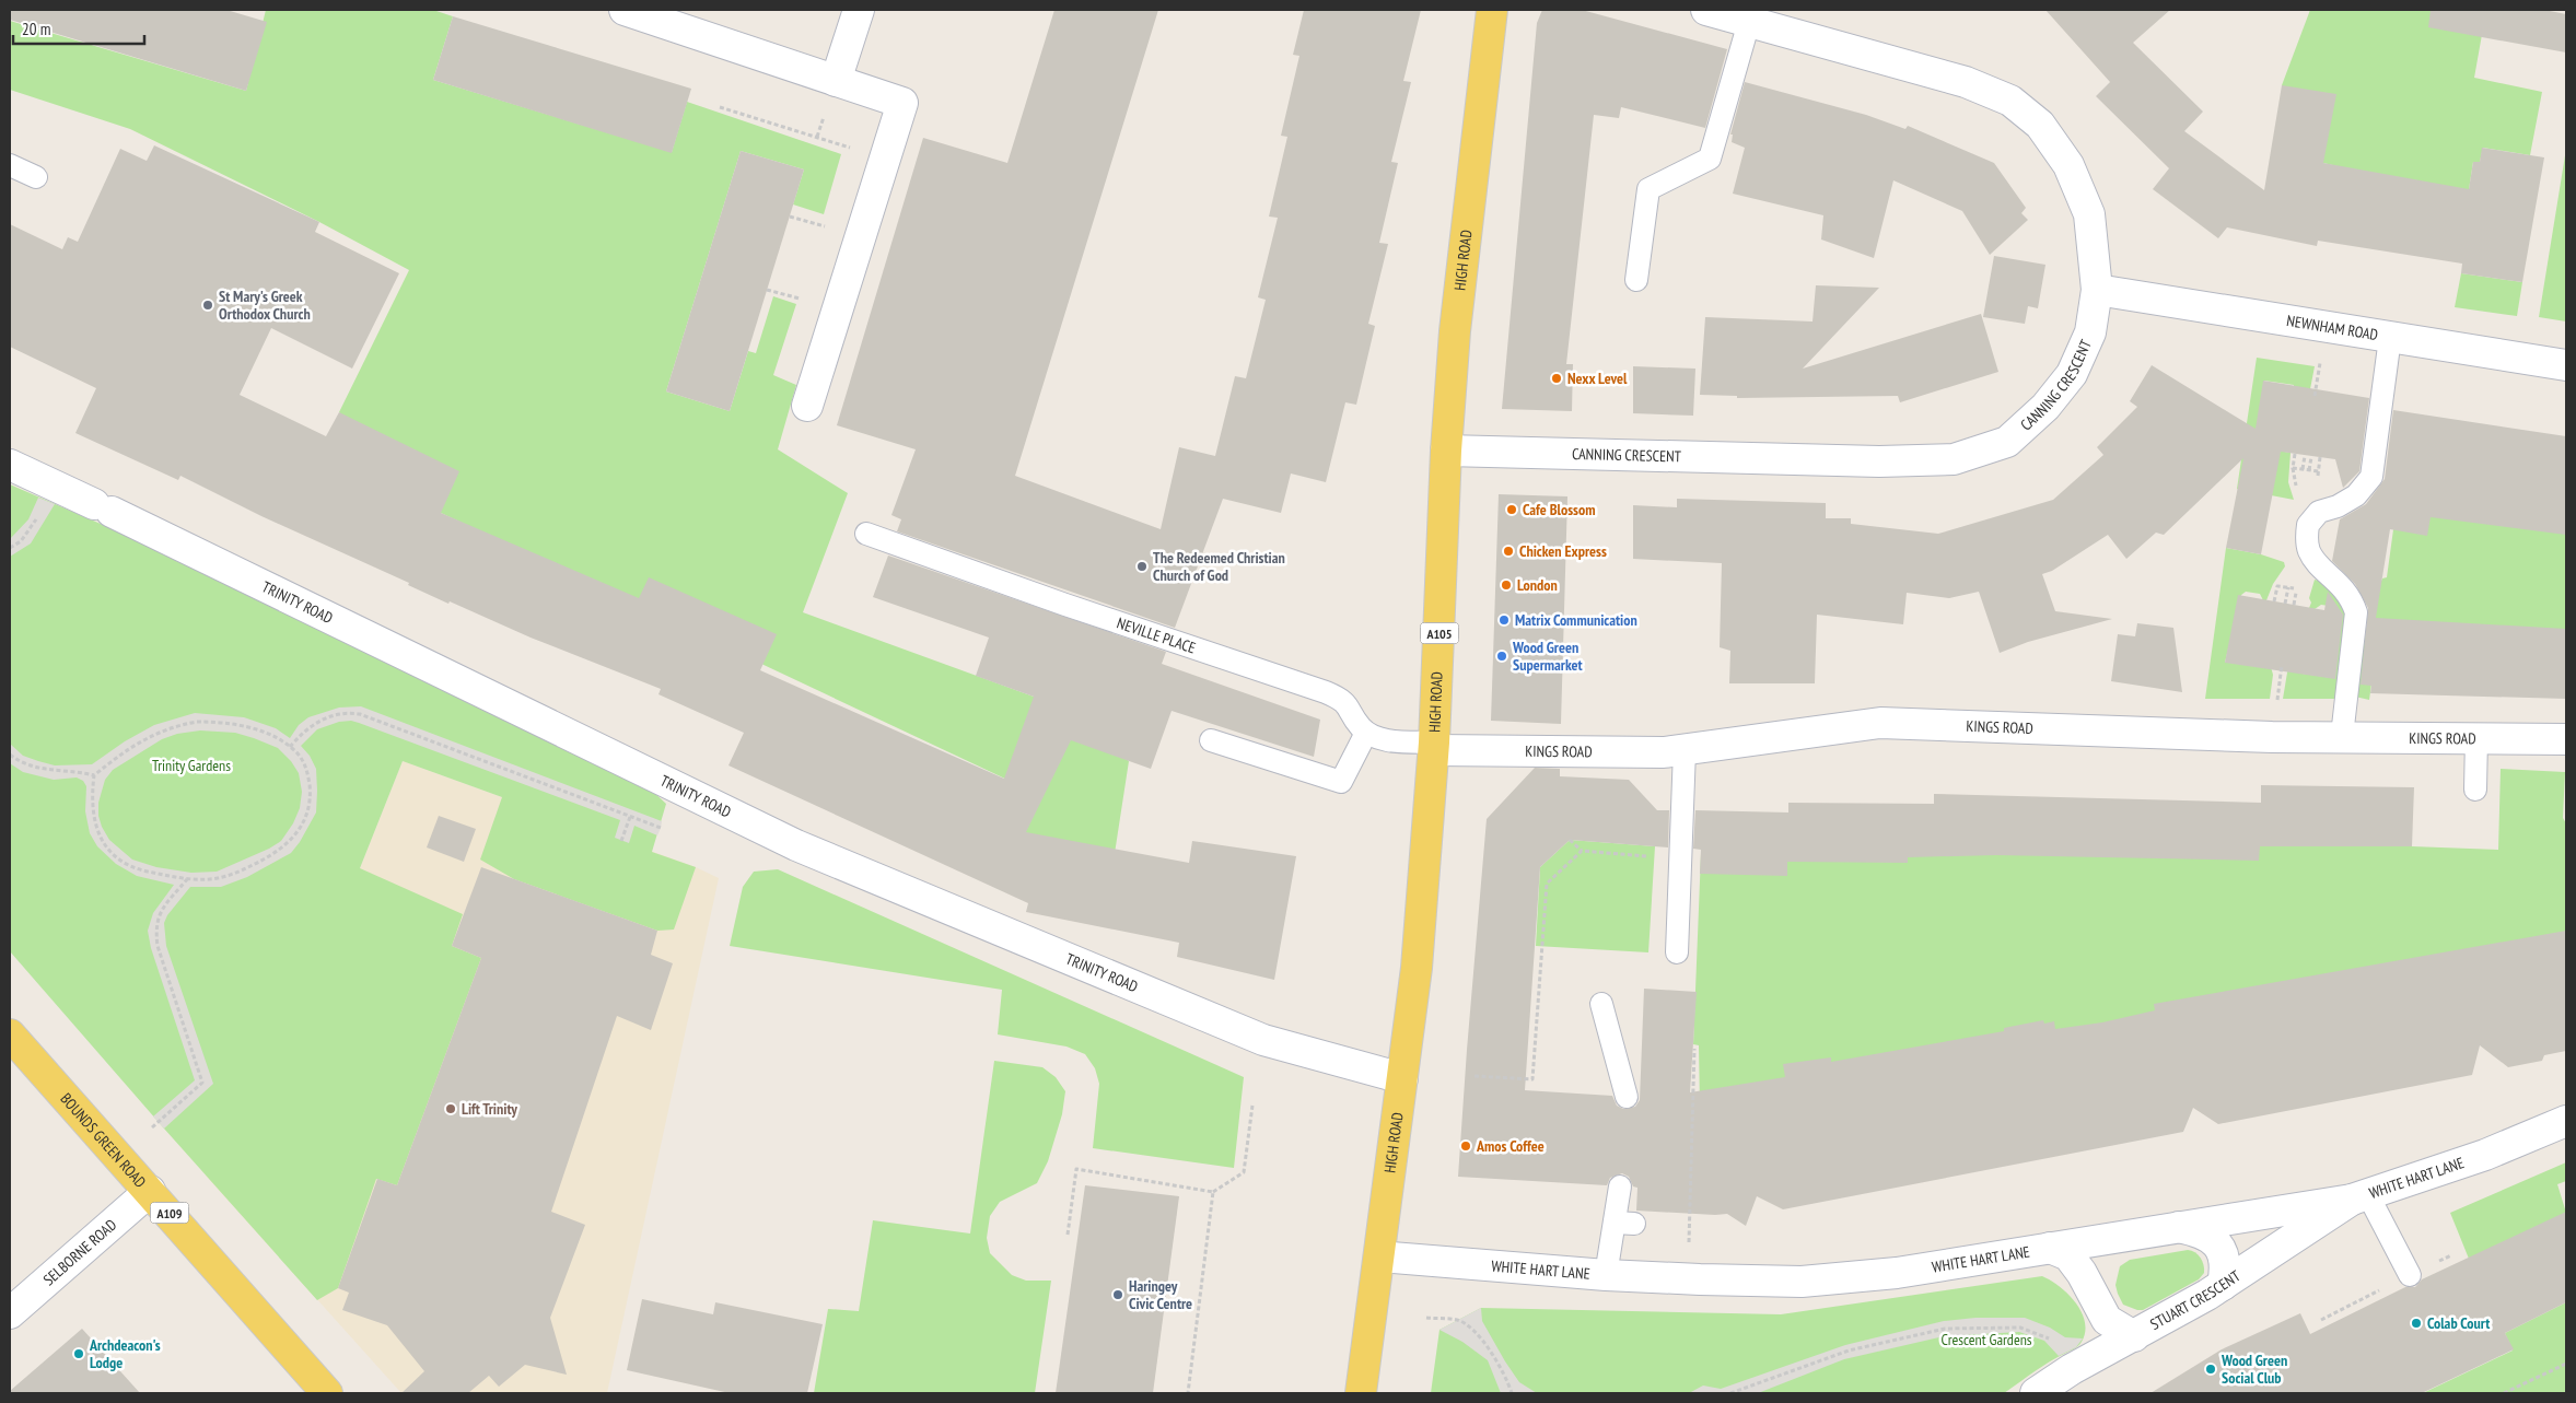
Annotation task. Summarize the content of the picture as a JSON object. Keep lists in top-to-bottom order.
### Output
{
  "streets": {
    "main road": [
      "HIGH ROAD",
      "A105",
      "BOUNDS GREEN ROAD",
      "A109"
    ],
    "street": [
      "NEWNHAM ROAD",
      "CANNING CRESCENT",
      "TRINITY ROAD",
      "KINGS ROAD",
      "WHITE HART LANE",
      "SELBORNE ROAD",
      "STUART CRESCENT"
    ],
    "lane": ["NEVILLE PLACE"]
  },
  "crossings": [
    ["HIGH ROAD", "CANNING CRESCENT"],
    ["HIGH ROAD", "TRINITY ROAD"],
    ["HIGH ROAD", "KINGS ROAD"],
    ["HIGH ROAD", "WHITE HART LANE"],
    ["NEWNHAM ROAD", "CANNING CRESCENT"],
    ["BOUNDS GREEN ROAD", "SELBORNE ROAD"],
    ["WHITE HART LANE", "STUART CRESCENT"]
  ],
  "parks": ["Trinity Gardens", "Crescent Gardens"],
  "places": [
    "St Mary's Greek Orthodox Church",
    "Nexx Level",
    "Cafe Blossom",
    "Chicken Express",
    "The Redeemed Christian Church of God",
    "London",
    "Matrix Communication",
    "Wood Green Supermarket",
    "Lift Trinity",
    "Amos Coffee",
    "Haringey Civic Centre",
    "Colab Court",
    "Archdeacon's Lodge",
    "Wood Green Social Club"
  ],
  "scale_bar": "20 m"
}
